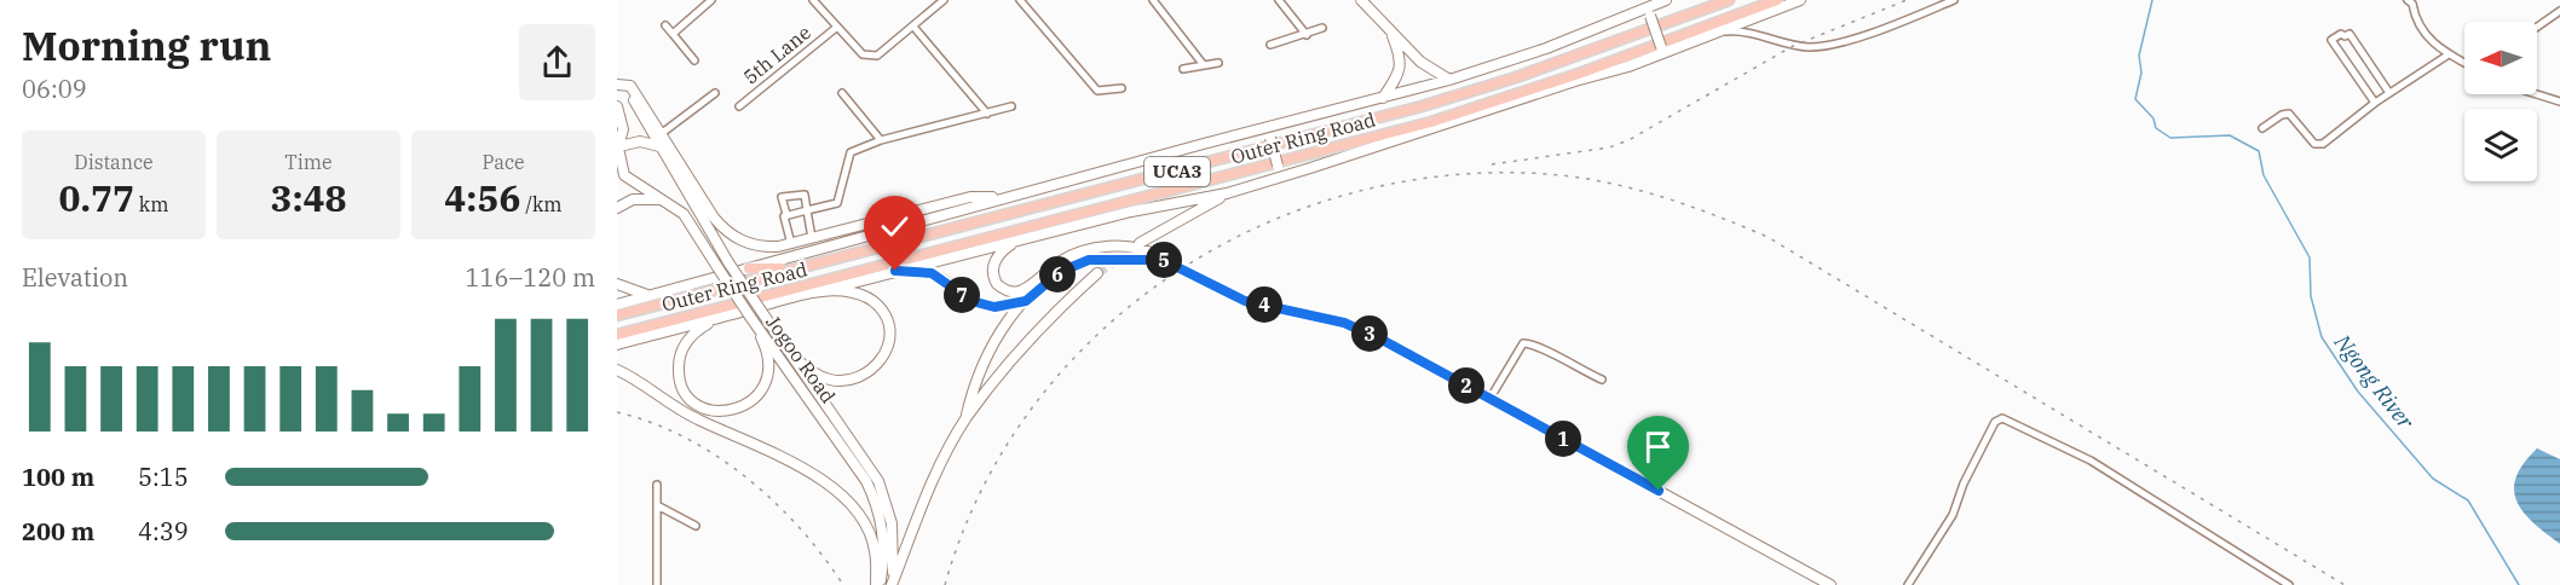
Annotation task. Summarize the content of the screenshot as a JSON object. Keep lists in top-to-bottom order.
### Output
{
  "streets": {
    "main road": ["Outer Ring Road", "UCA3", "Jogoo Road"],
    "street": ["5th Lane"]
  },
  "crossings": [
    ["Outer Ring Road", "UCA3"]
  ],
  "water": ["Ngong River"],
  "north": "left",
  "page": {
    "heading": ["Morning run", "06:09"],
    "stats": [
      ["Distance", "0.77 km"],
      ["Time", "3:48"],
      ["Pace", "4:56 /km"]
    ],
    "pins": [
      "5",
      "6",
      "7",
      "4",
      "3",
      "2",
      "1"
    ],
    "chart": ["Elevation", "116–120 m"],
    "list": [
      {
        "name": "100 m",
        "note": "5:15"
      },
      {
        "name": "200 m",
        "note": "4:39"
      }
    ]
  }
}
